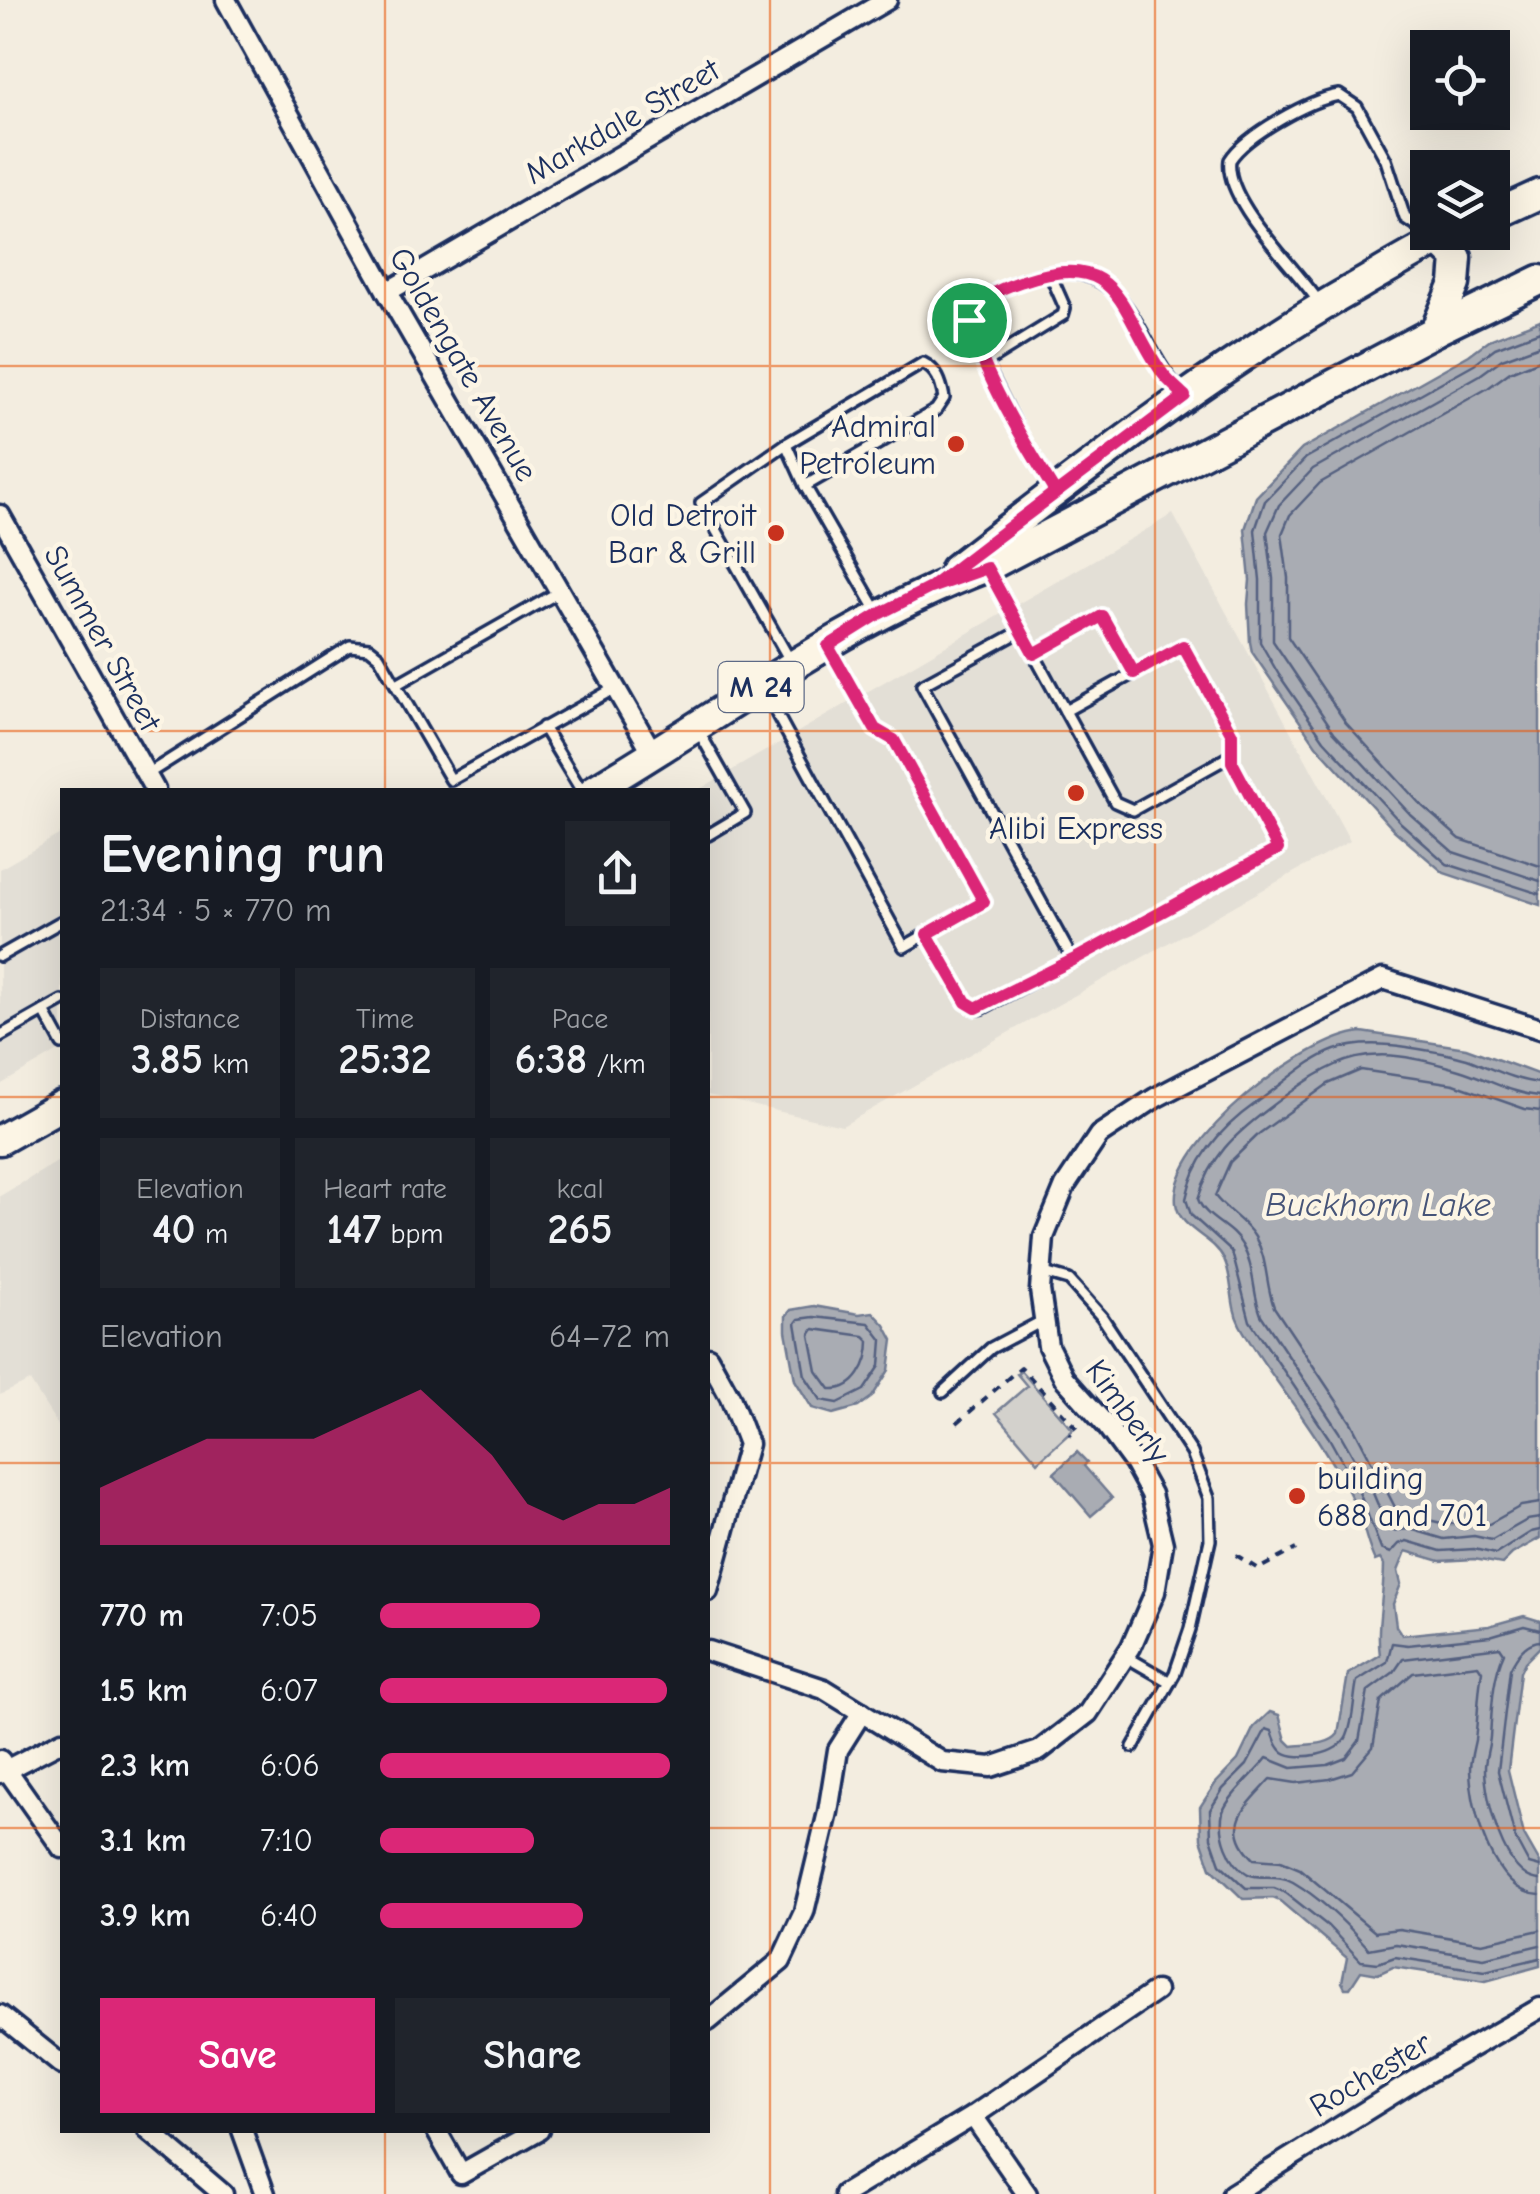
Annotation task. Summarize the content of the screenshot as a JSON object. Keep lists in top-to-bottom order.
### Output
{
  "streets": {
    "main road": ["M 24"],
    "street": [
      "Markdale Street",
      "Goldengate Avenue",
      "Summer Street",
      "Kimberly",
      "Rochester"
    ]
  },
  "crossings": [
    ["Markdale Street", "Goldengate Avenue"],
    ["Goldengate Avenue", "M 24"]
  ],
  "water": ["Buckhorn Lake"],
  "places": [
    "Admiral Petroleum",
    "Old Detroit Bar & Grill",
    "Alibi Express",
    "building 688 and 701"
  ],
  "page": {
    "heading": ["Evening run", "21:34 · 5 × 770 m"],
    "stats": [
      ["Distance", "3.85 km"],
      ["Time", "25:32"],
      ["Pace", "6:38 /km"],
      ["Elevation", "40 m"],
      ["Heart rate", "147 bpm"],
      ["kcal", "265"]
    ],
    "chart": ["Elevation", "64–72 m"],
    "list": [
      {
        "name": "770 m",
        "note": "7:05"
      },
      {
        "name": "1.5 km",
        "note": "6:07"
      },
      {
        "name": "2.3 km",
        "note": "6:06"
      },
      {
        "name": "3.1 km",
        "note": "7:10"
      },
      {
        "name": "3.9 km",
        "note": "6:40"
      }
    ],
    "buttons": ["Save", "Share"]
  }
}
